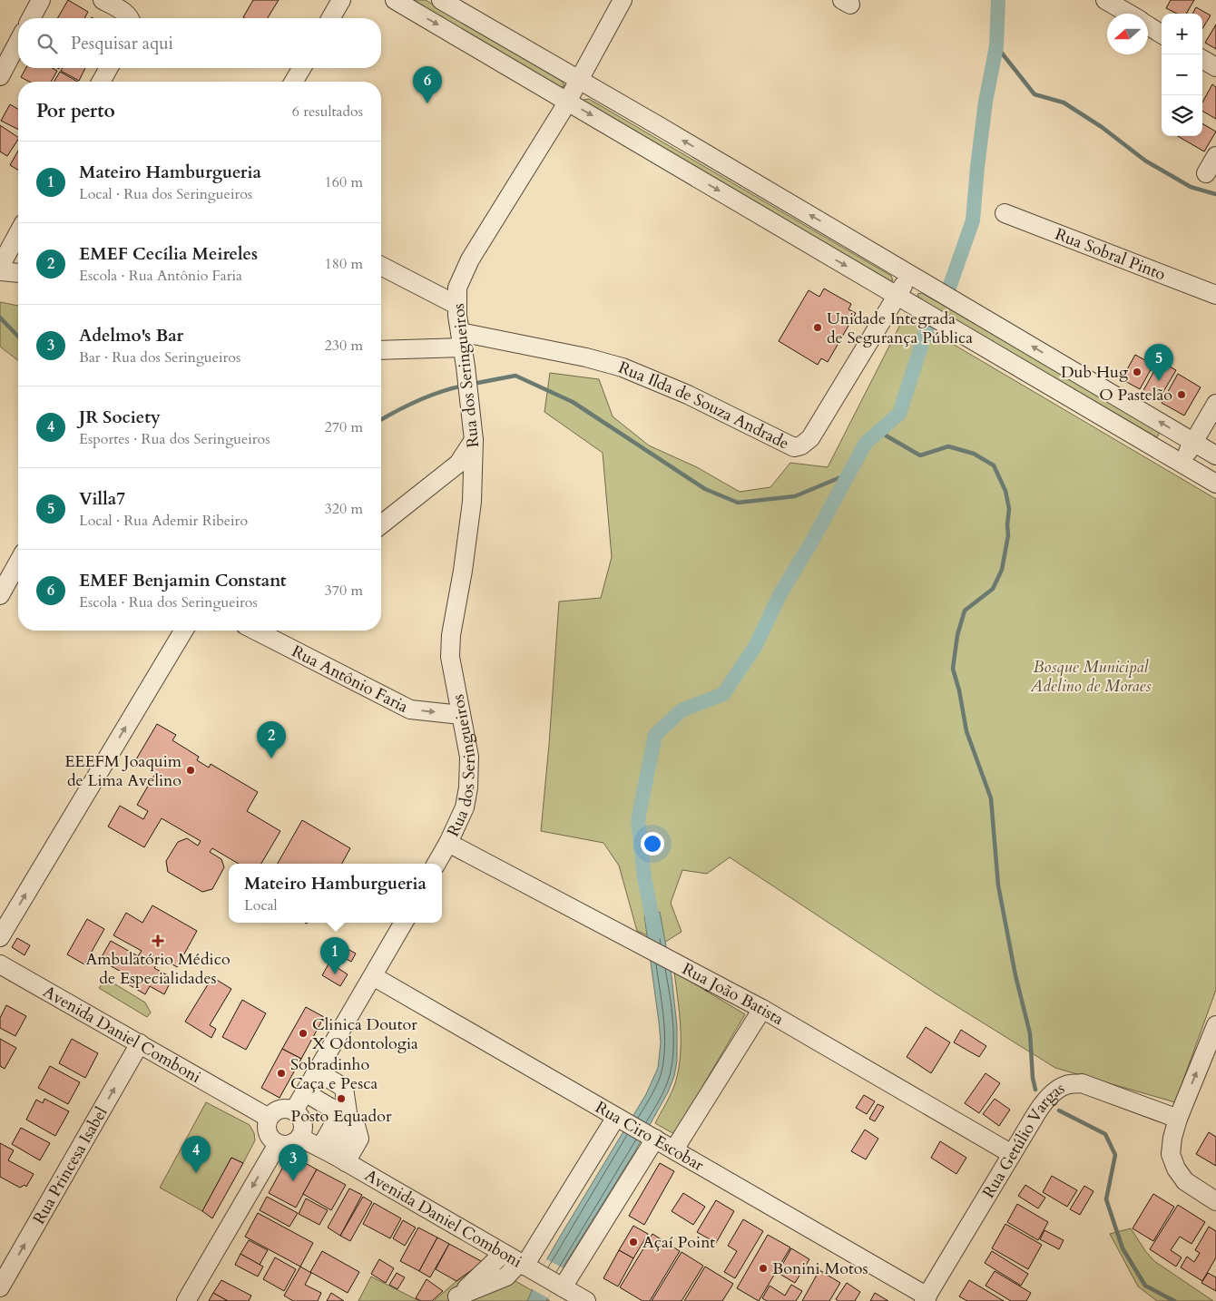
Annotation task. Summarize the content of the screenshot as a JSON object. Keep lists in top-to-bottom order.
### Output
{
  "streets": {
    "street": [
      "Rua Sobral Pinto",
      "Rua dos Seringueiros",
      "Rua Ilda de Souza Andrade",
      "Rua Antônio Faria",
      "Rua João Batista",
      "Avenida Daniel Comboni",
      "Rua Ciro Escobar",
      "Rua Getúlio Vargas",
      "Rua Princesa Isabel"
    ]
  },
  "crossings": [
    ["Rua dos Seringueiros", "Rua Ilda de Souza Andrade"],
    ["Rua dos Seringueiros", "Rua Antônio Faria"],
    ["Rua dos Seringueiros", "Rua João Batista"],
    ["Rua João Batista", "Rua Getúlio Vargas"],
    ["Avenida Daniel Comboni", "Rua Princesa Isabel"],
    ["Rua Ciro Escobar", "Rua Getúlio Vargas"]
  ],
  "one_way": ["Rua Antônio Faria", "Rua Princesa Isabel"],
  "parks": ["Bosque Municipal Adelino de Moraes"],
  "places": {
    "other": [
      "Unidade Integrada de Segurança Pública",
      "Dub Hug",
      "O Pastelão",
      "EEEFM Joaquim de Lima Avelino",
      "Clinica Doutor X Odontologia",
      "Sobradinho Caça e Pesca",
      "Posto Equador",
      "Açaí Point",
      "Bonini Motos"
    ],
    "health": ["Ambulatório Médico de Especialidades"]
  },
  "north": "left",
  "page": {
    "map_buttons": ["+", "−"],
    "search": "Pesquisar aqui",
    "pins": [
      "6",
      "5",
      "2",
      "1",
      "4",
      "3"
    ],
    "heading": ["Por perto", "6 resultados"],
    "list": [
      {
        "mark": "1",
        "name": "Mateiro Hamburgueria",
        "note": "Local · Rua dos Seringueiros",
        "value": "160 m"
      },
      {
        "mark": "2",
        "name": "EMEF Cecília Meireles",
        "note": "Escola · Rua Antônio Faria",
        "value": "180 m"
      },
      {
        "mark": "3",
        "name": "Adelmo's Bar",
        "note": "Bar · Rua dos Seringueiros",
        "value": "230 m"
      },
      {
        "mark": "4",
        "name": "JR Society",
        "note": "Esportes · Rua dos Seringueiros",
        "value": "270 m"
      },
      {
        "mark": "5",
        "name": "Villa7",
        "note": "Local · Rua Ademir Ribeiro",
        "value": "320 m"
      },
      {
        "mark": "6",
        "name": "EMEF Benjamin Constant",
        "note": "Escola · Rua dos Seringueiros",
        "value": "370 m"
      }
    ],
    "popup": ["Mateiro Hamburgueria", "Local"]
  }
}
